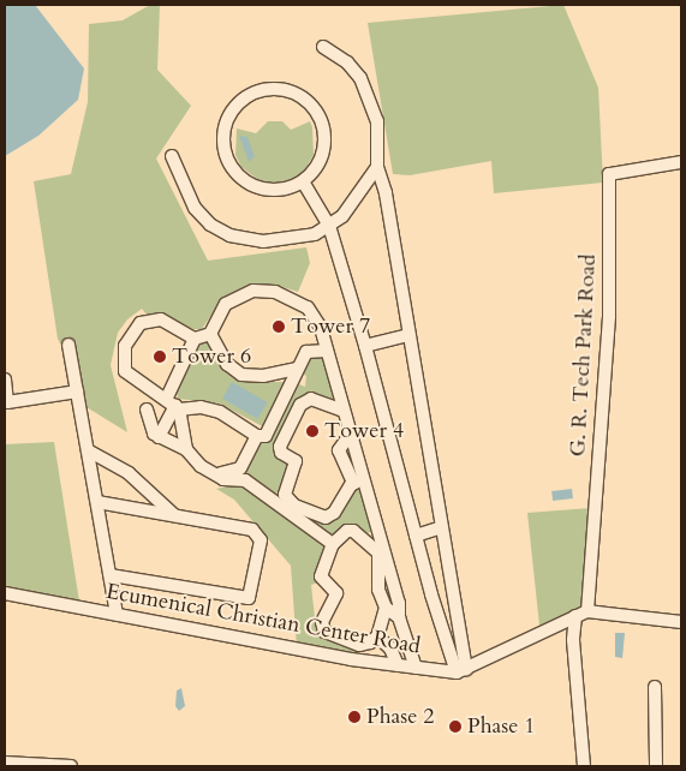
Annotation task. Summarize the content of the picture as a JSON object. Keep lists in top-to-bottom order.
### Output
{
  "streets": {
    "street": ["G. R. Tech Park Road", "Ecumenical Christian Center Road"]
  },
  "places": [
    "Tower 7",
    "Tower 6",
    "Tower 4",
    "Phase 2",
    "Phase 1"
  ]
}
